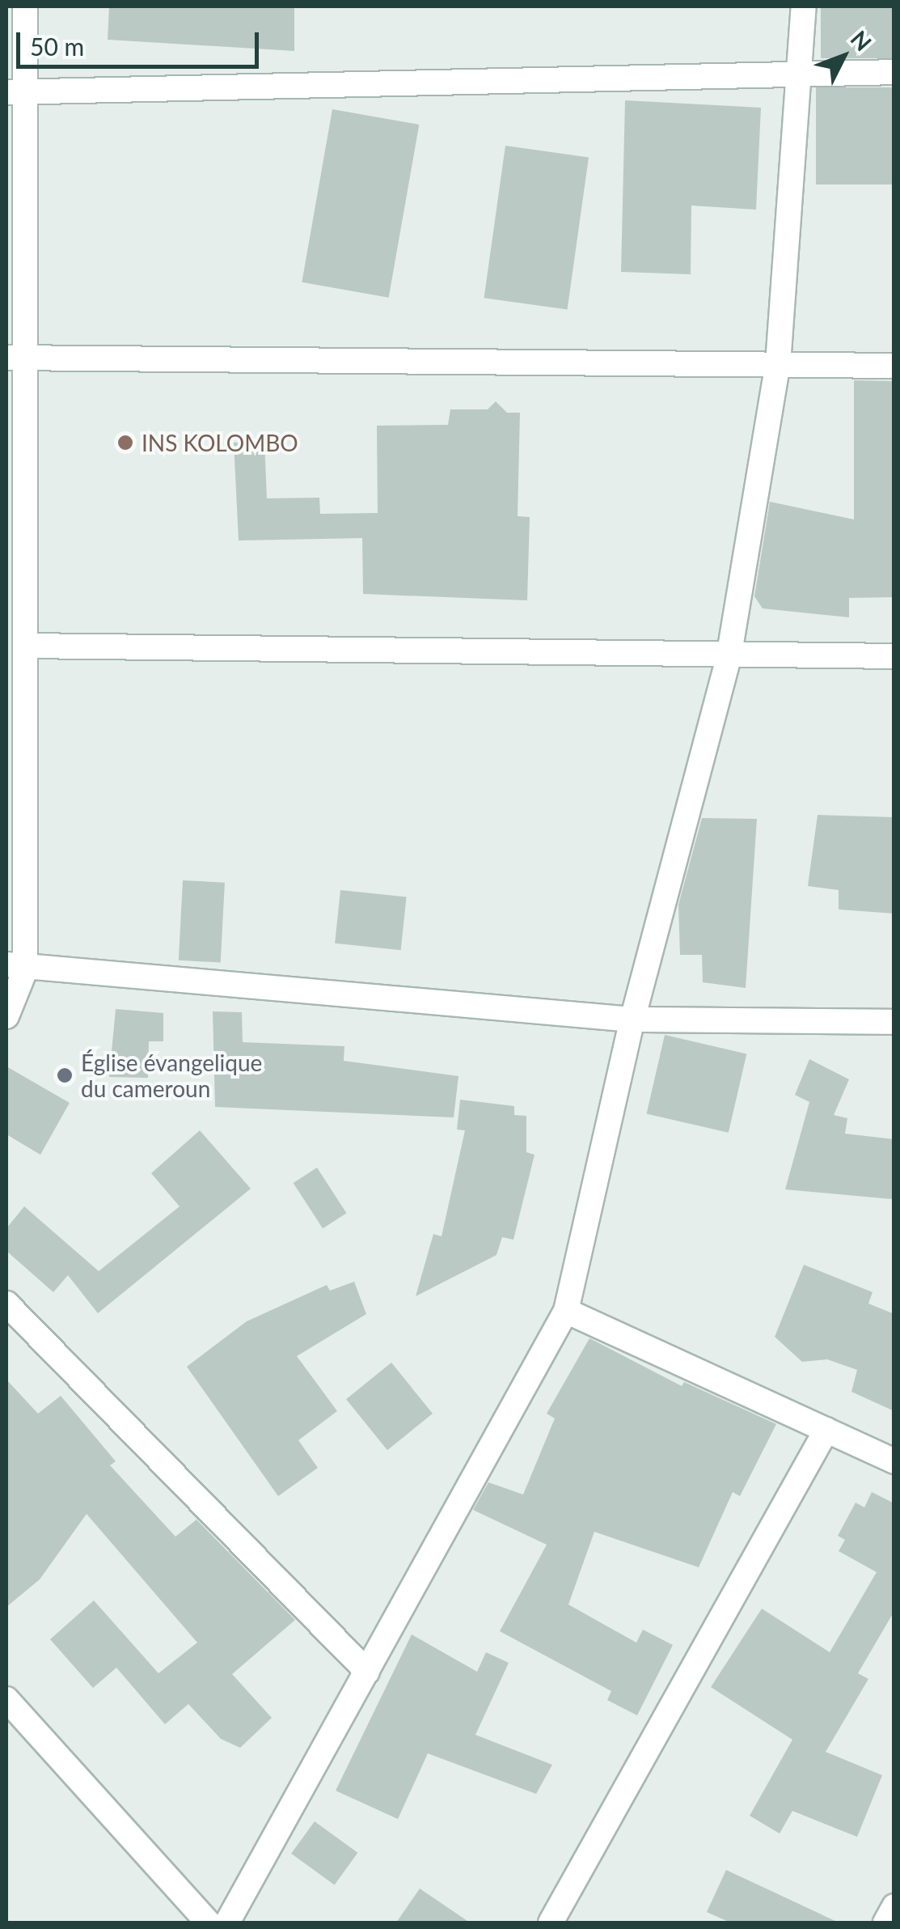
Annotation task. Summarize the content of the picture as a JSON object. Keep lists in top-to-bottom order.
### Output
{
  "places": ["INS KOLOMBO", "Église évangelique du cameroun"],
  "scale_bar": "50 m",
  "north": "top right"
}
